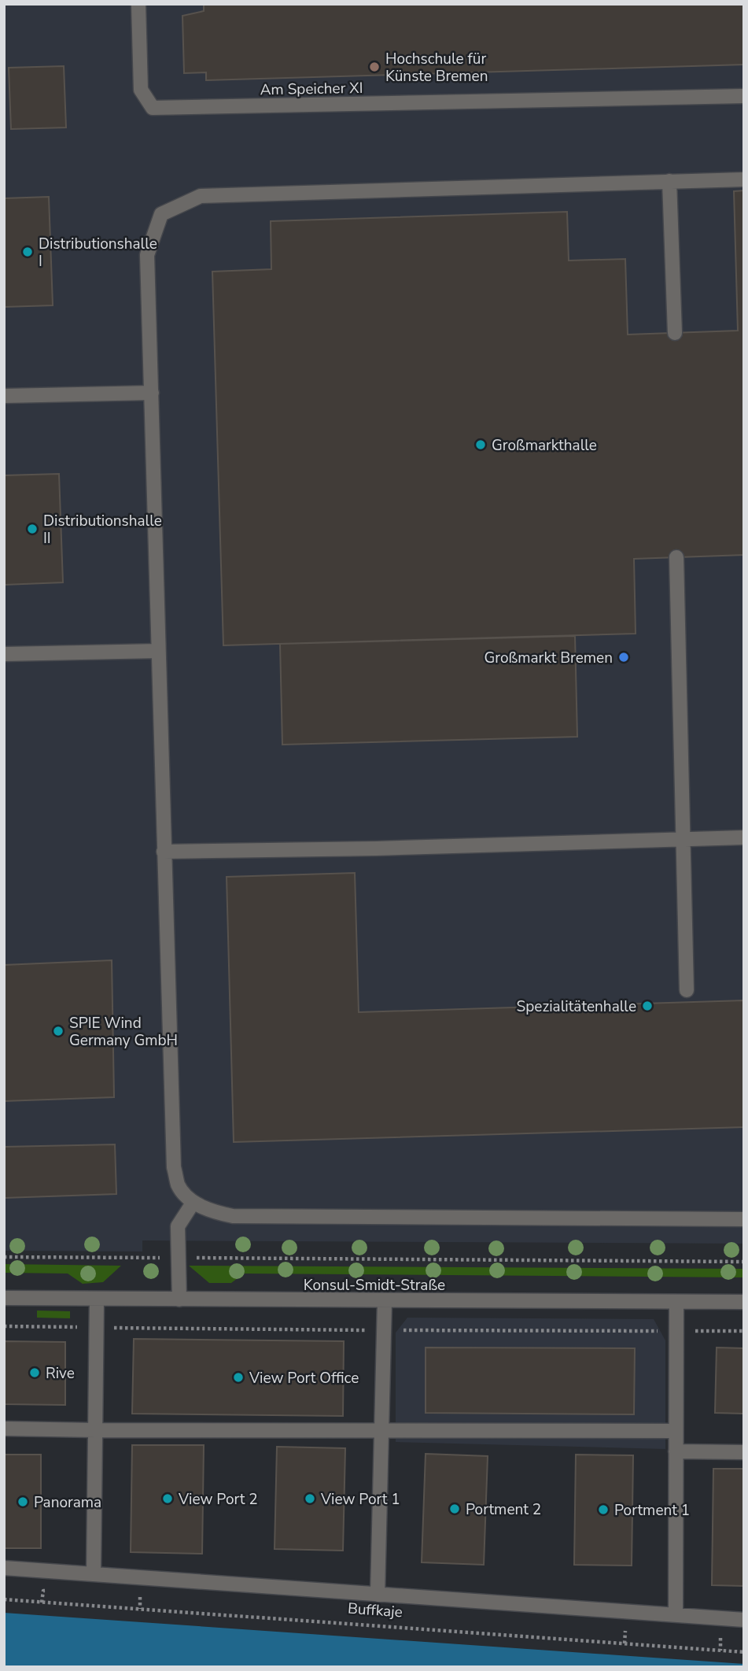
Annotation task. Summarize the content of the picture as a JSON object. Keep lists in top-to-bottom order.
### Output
{
  "streets": {
    "street": ["Am Speicher XI", "Konsul-Smidt-Straße", "Buffkaje"]
  },
  "places": [
    "Hochschule für Künste Bremen",
    "Distributionshalle I",
    "Großmarkthalle",
    "Distributionshalle II",
    "Großmarkt Bremen",
    "Spezialitätenhalle",
    "SPIE Wind Germany GmbH",
    "Rive",
    "View Port Office",
    "View Port 2",
    "View Port 1",
    "Panorama",
    "Portment 2",
    "Portment 1"
  ]
}
